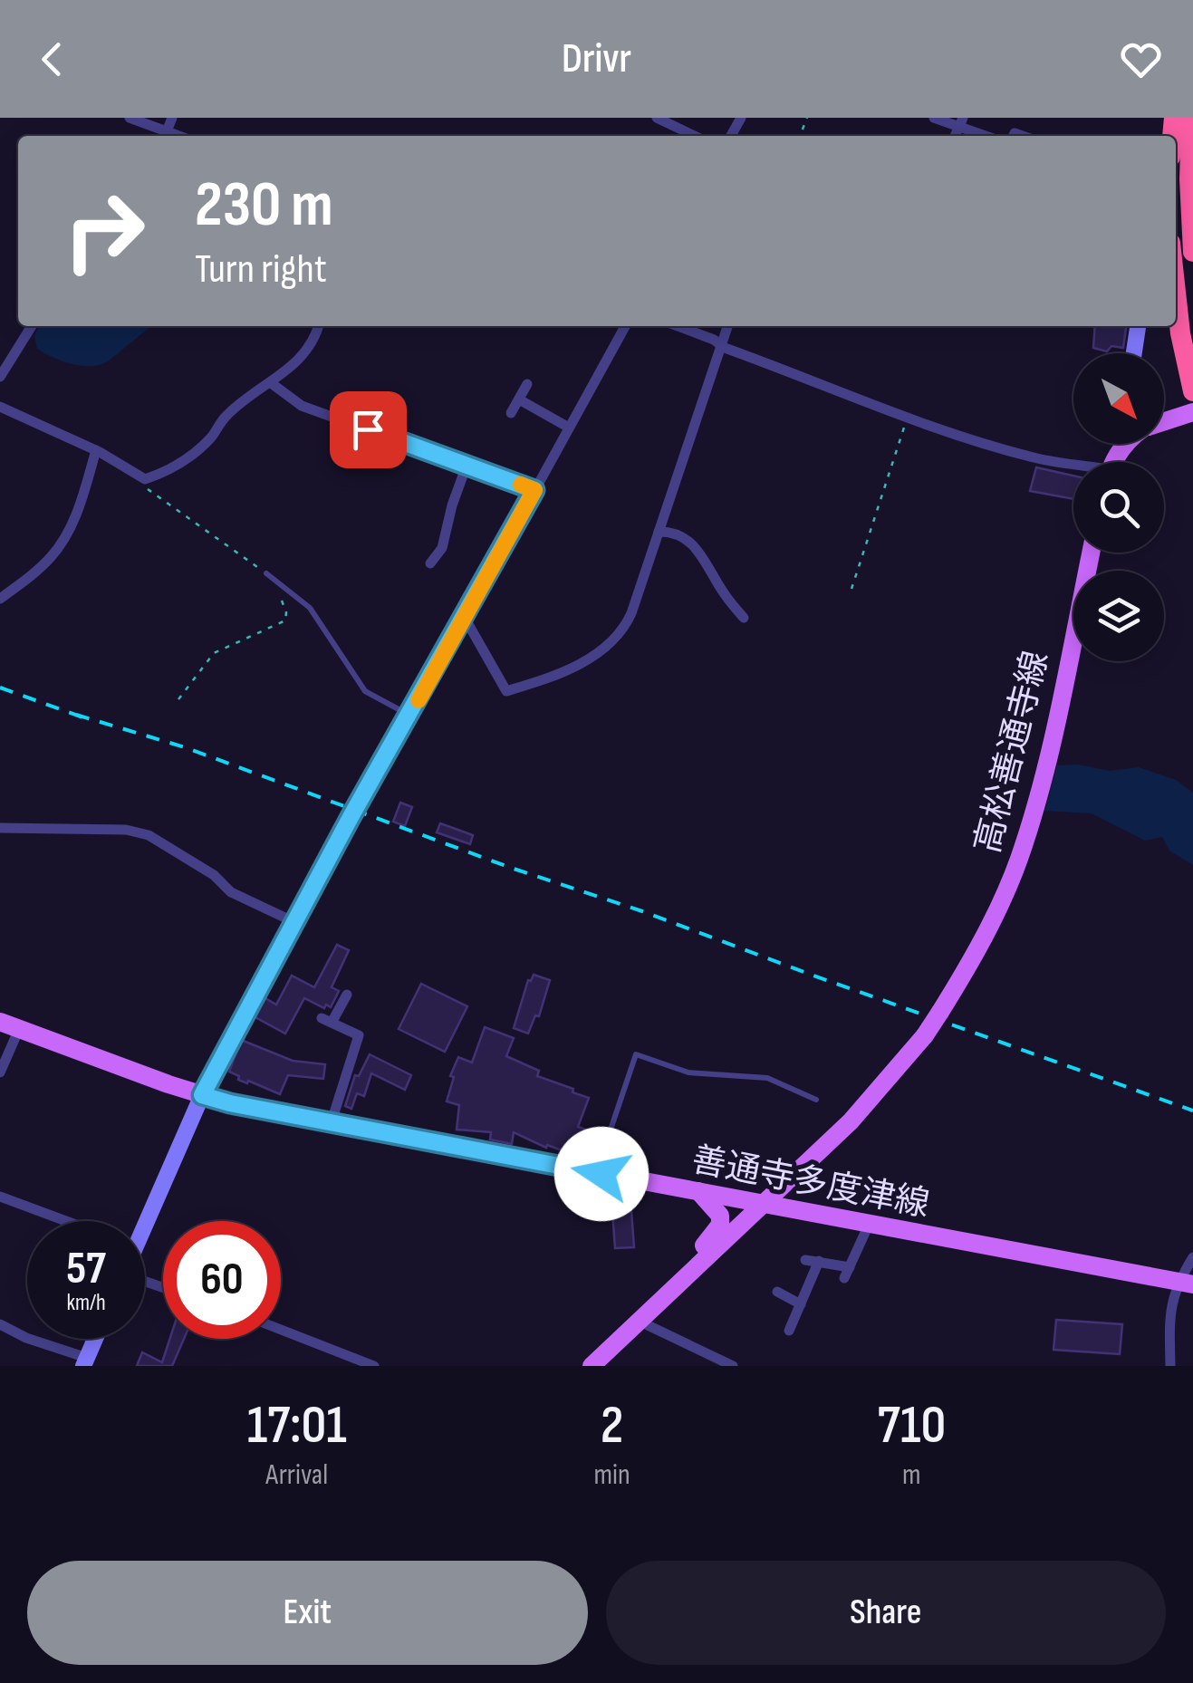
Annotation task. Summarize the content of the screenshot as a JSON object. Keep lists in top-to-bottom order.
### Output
{
  "streets": {
    "main road": ["高松善通寺線", "善通寺多度津線"]
  },
  "crossings": [
    ["高松善通寺線", "善通寺多度津線"]
  ],
  "north": "bottom right",
  "page": {
    "header": "Drivr",
    "turn": ["230 m", "Turn right"],
    "speed": "57 km/h",
    "limit": "60",
    "eta": [
      "17:01",
      "Arrival",
      "2",
      "min",
      "710",
      "m"
    ],
    "buttons": ["Exit", "Share"]
  }
}
